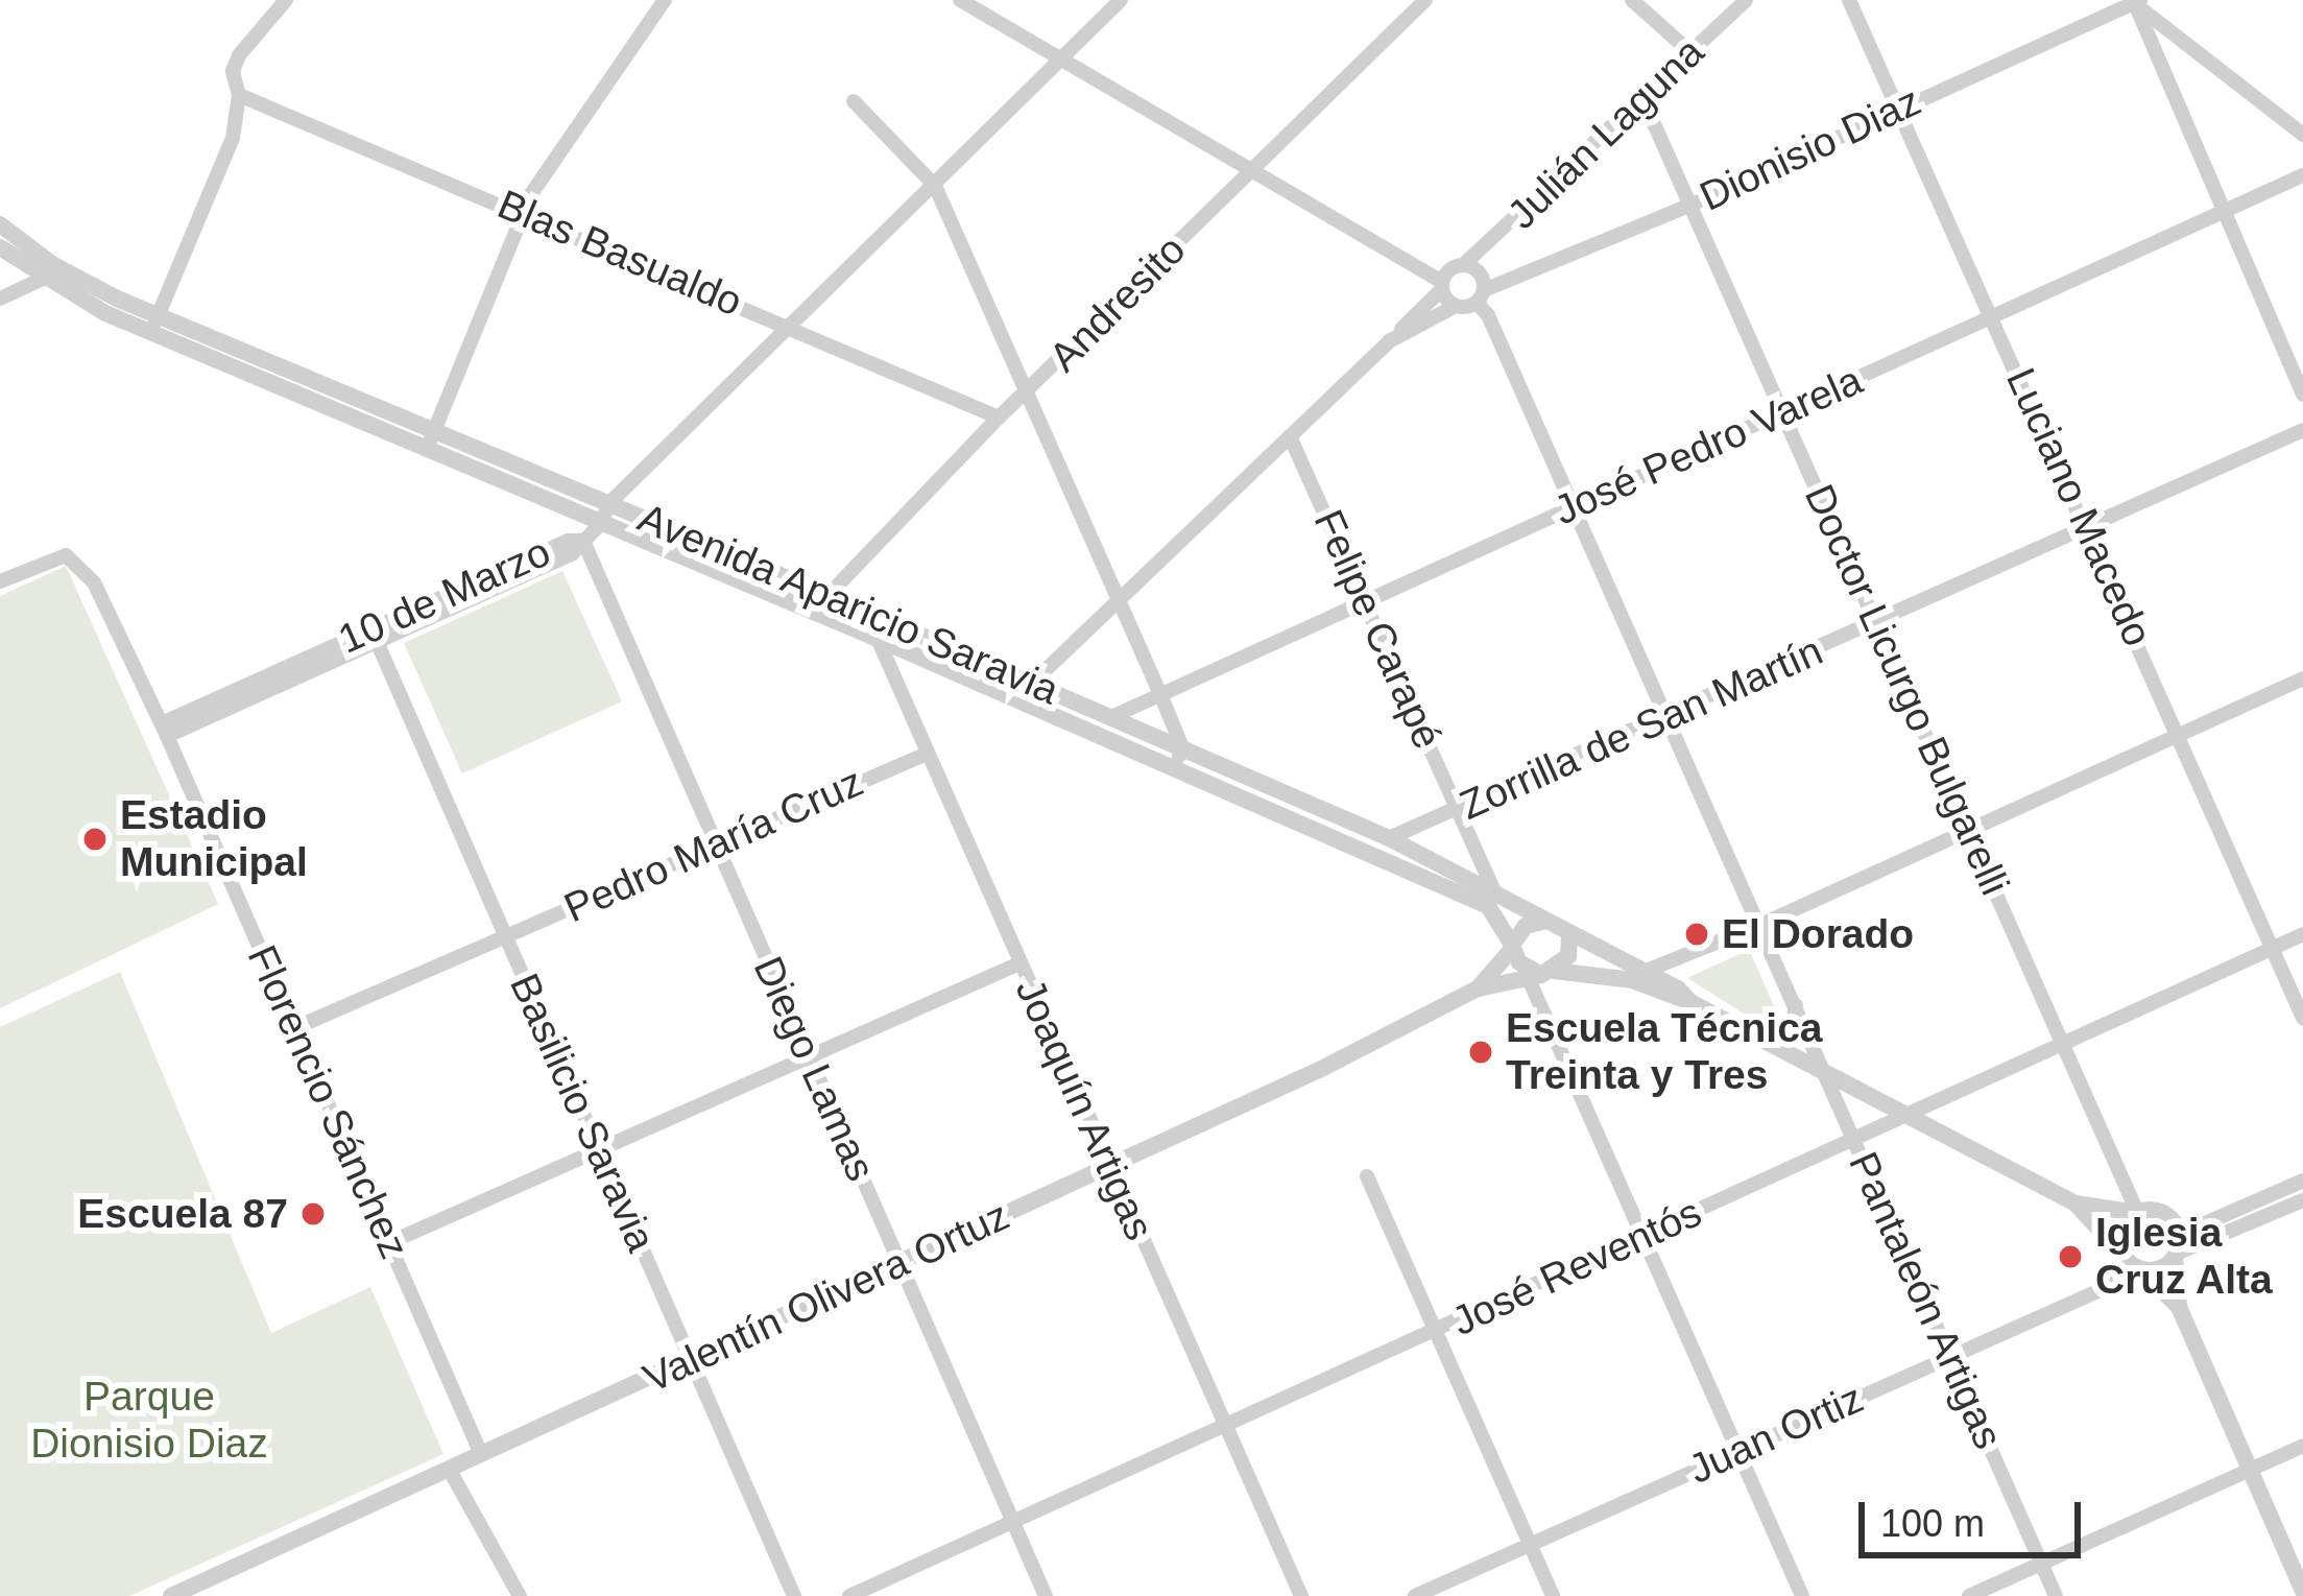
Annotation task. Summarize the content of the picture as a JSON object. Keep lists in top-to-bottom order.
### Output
{
  "streets": {
    "street": [
      "Julián Laguna",
      "Dionisio Diaz",
      "Blas Basualdo",
      "Andresito",
      "José Pedro Varela",
      "Luciano Macedo",
      "10 de Marzo",
      "Avenida Aparicio Saravia",
      "Felipe Carapé",
      "Doctor Licurgo Bulgarelli",
      "Zorrilla de San Martín",
      "Pedro María Cruz",
      "Diego Lamas",
      "Florencio Sánchez",
      "Joaquín Artigas",
      "Basilicio Saravia",
      "José Reventós",
      "Valentín Olivera Ortuz",
      "Pantaleón Artigas",
      "Juan Ortiz"
    ]
  },
  "crossings": [
    ["Julián Laguna", "Dionisio Diaz"],
    ["Julián Laguna", "Doctor Licurgo Bulgarelli"],
    ["Julián Laguna", "Pantaleón Artigas"],
    ["Dionisio Diaz", "Luciano Macedo"],
    ["Dionisio Diaz", "Doctor Licurgo Bulgarelli"],
    ["Dionisio Diaz", "Pantaleón Artigas"],
    ["Blas Basualdo", "Andresito"],
    ["Andresito", "Avenida Aparicio Saravia"],
    ["José Pedro Varela", "Luciano Macedo"],
    ["José Pedro Varela", "Avenida Aparicio Saravia"],
    ["José Pedro Varela", "Felipe Carapé"],
    ["José Pedro Varela", "Doctor Licurgo Bulgarelli"],
    ["José Pedro Varela", "Pantaleón Artigas"],
    ["Luciano Macedo", "Zorrilla de San Martín"],
    ["Luciano Macedo", "José Reventós"],
    ["10 de Marzo", "Diego Lamas"],
    ["10 de Marzo", "Florencio Sánchez"],
    ["10 de Marzo", "Basilicio Saravia"],
    ["Avenida Aparicio Saravia", "Felipe Carapé"],
    ["Avenida Aparicio Saravia", "Doctor Licurgo Bulgarelli"],
    ["Avenida Aparicio Saravia", "Zorrilla de San Martín"],
    ["Avenida Aparicio Saravia", "Joaquín Artigas"],
    ["Avenida Aparicio Saravia", "José Reventós"],
    ["Avenida Aparicio Saravia", "Valentín Olivera Ortuz"],
    ["Avenida Aparicio Saravia", "Pantaleón Artigas"],
    ["Avenida Aparicio Saravia", "Juan Ortiz"],
    ["Felipe Carapé", "Zorrilla de San Martín"],
    ["Doctor Licurgo Bulgarelli", "Zorrilla de San Martín"],
    ["Doctor Licurgo Bulgarelli", "José Reventós"],
    ["Doctor Licurgo Bulgarelli", "Juan Ortiz"],
    ["Zorrilla de San Martín", "Pantaleón Artigas"],
    ["Pedro María Cruz", "Diego Lamas"],
    ["Pedro María Cruz", "Florencio Sánchez"],
    ["Pedro María Cruz", "Joaquín Artigas"],
    ["Pedro María Cruz", "Basilicio Saravia"],
    ["Diego Lamas", "José Reventós"],
    ["Diego Lamas", "Valentín Olivera Ortuz"],
    ["Florencio Sánchez", "Valentín Olivera Ortuz"],
    ["Joaquín Artigas", "José Reventós"],
    ["Joaquín Artigas", "Valentín Olivera Ortuz"],
    ["Basilicio Saravia", "Valentín Olivera Ortuz"],
    ["José Reventós", "Pantaleón Artigas"],
    ["Pantaleón Artigas", "Juan Ortiz"]
  ],
  "parks": ["Parque Dionisio Diaz"],
  "places": [
    "Estadio Municipal",
    "El Dorado",
    "Escuela Técnica Treinta y Tres",
    "Escuela 87",
    "Iglesia Cruz Alta"
  ],
  "scale_bar": "100 m"
}
